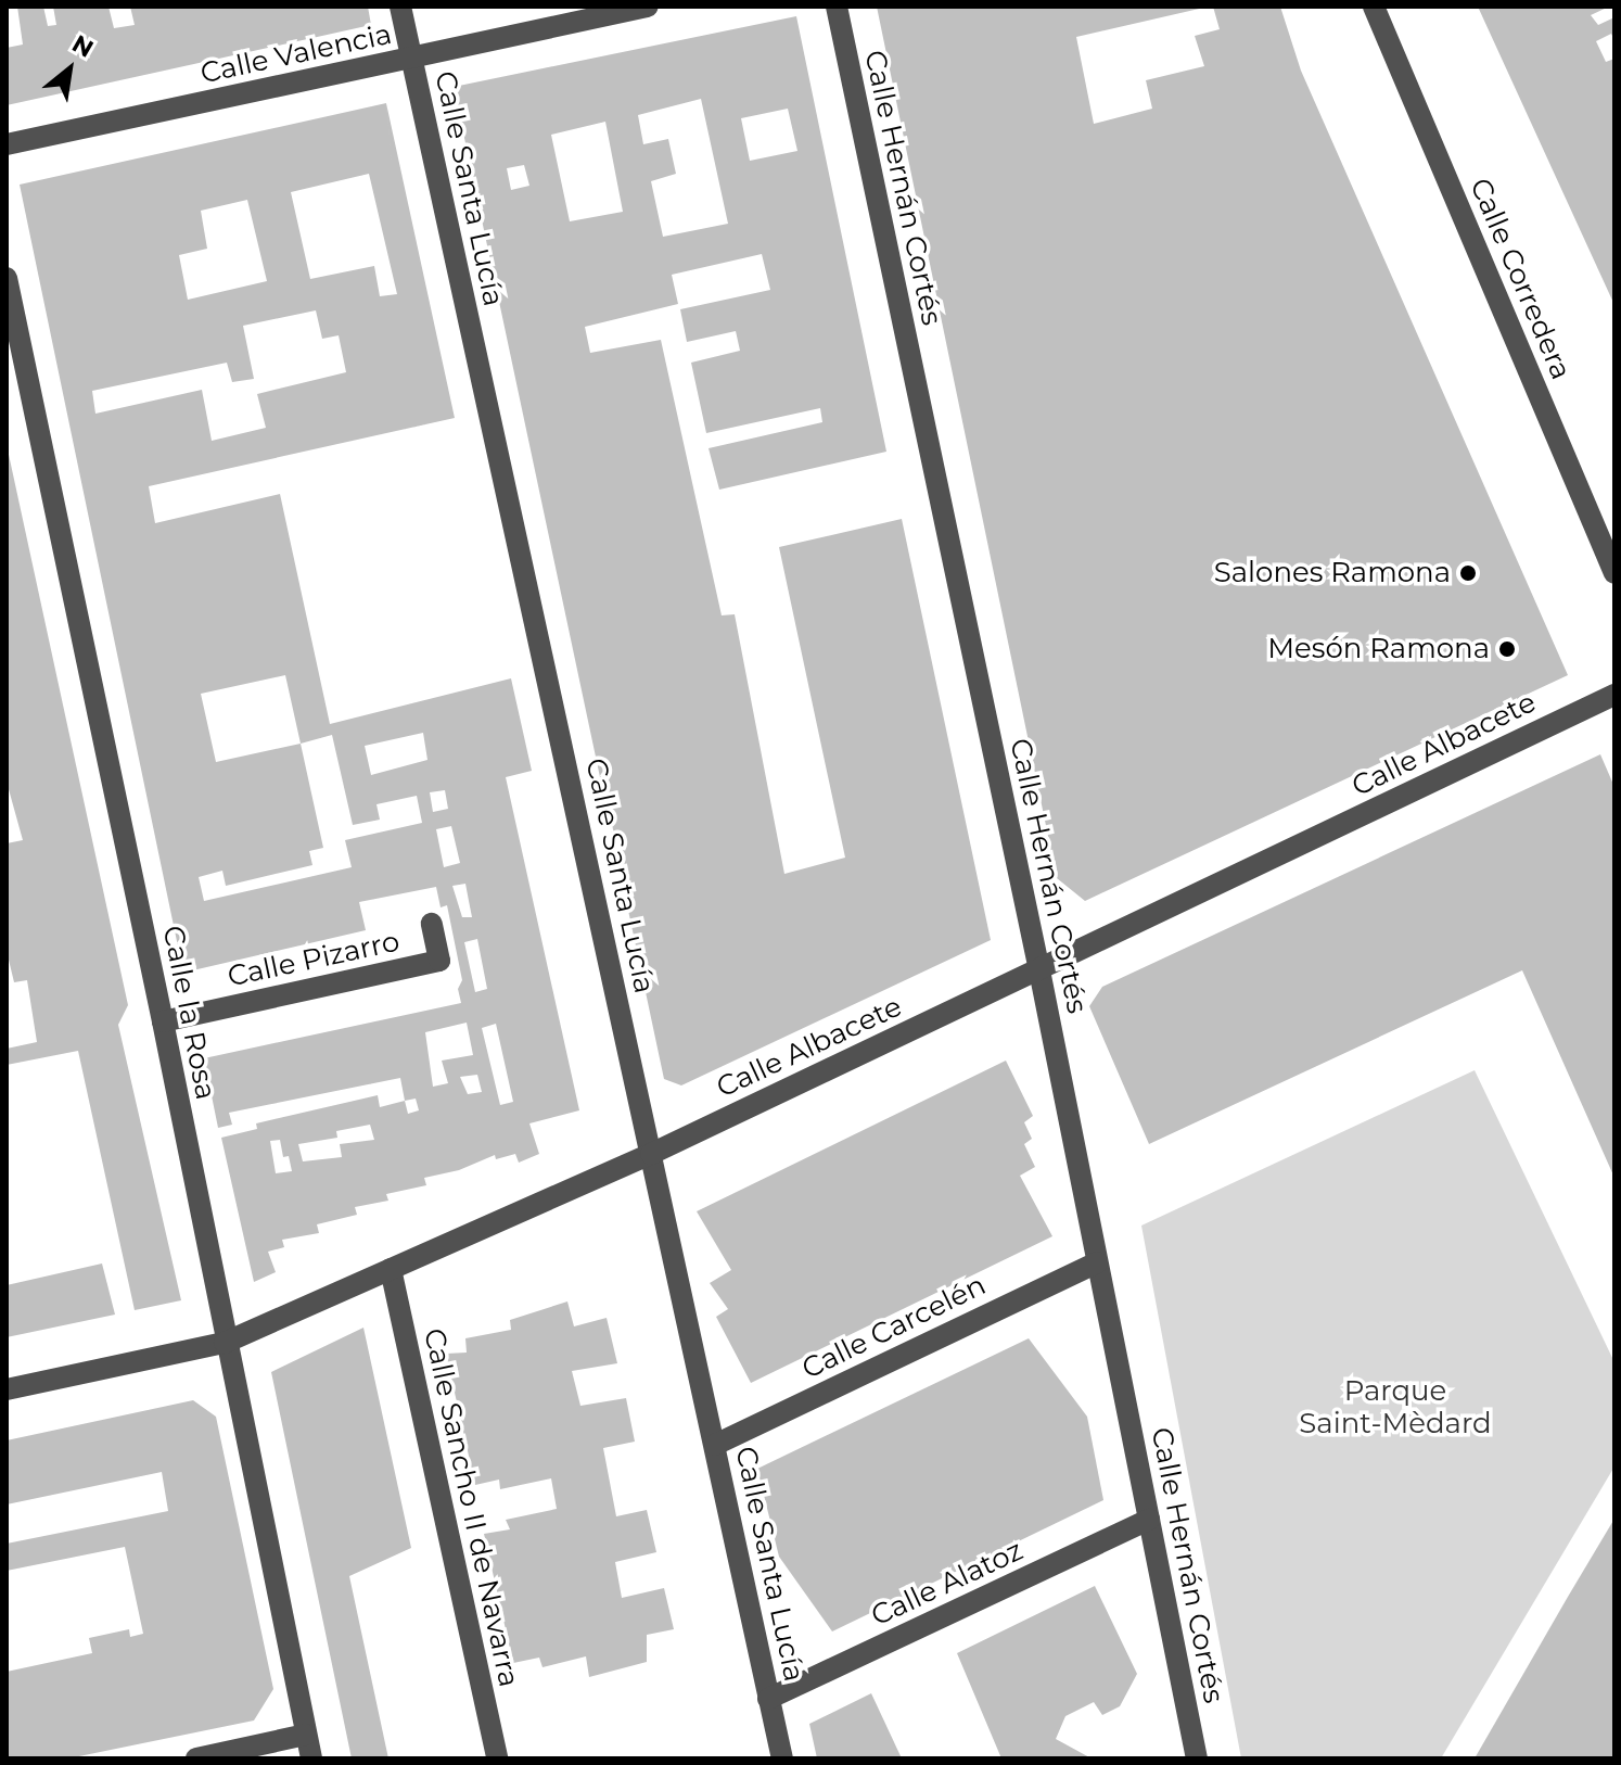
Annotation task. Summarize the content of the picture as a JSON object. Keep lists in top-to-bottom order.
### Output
{
  "streets": {
    "street": [
      "Calle Valencia",
      "Calle Hernán Cortés",
      "Calle Santa Lucía",
      "Calle Corredera",
      "Calle Albacete",
      "Calle Pizarro",
      "Calle la Rosa",
      "Calle Carcelén",
      "Calle Sancho II de Navarra",
      "Calle Alatoz"
    ]
  },
  "crossings": [
    ["Calle Valencia", "Calle Santa Lucía"],
    ["Calle Hernán Cortés", "Calle Albacete"],
    ["Calle Hernán Cortés", "Calle Carcelén"],
    ["Calle Hernán Cortés", "Calle Alatoz"],
    ["Calle Santa Lucía", "Calle Albacete"],
    ["Calle Santa Lucía", "Calle Carcelén"],
    ["Calle Santa Lucía", "Calle Alatoz"],
    ["Calle Albacete", "Calle la Rosa"],
    ["Calle Albacete", "Calle Sancho II de Navarra"],
    ["Calle Pizarro", "Calle la Rosa"]
  ],
  "parks": ["Parque Saint-Mèdard"],
  "places": ["Salones Ramona", "Mesón Ramona"],
  "north": "top right"
}
